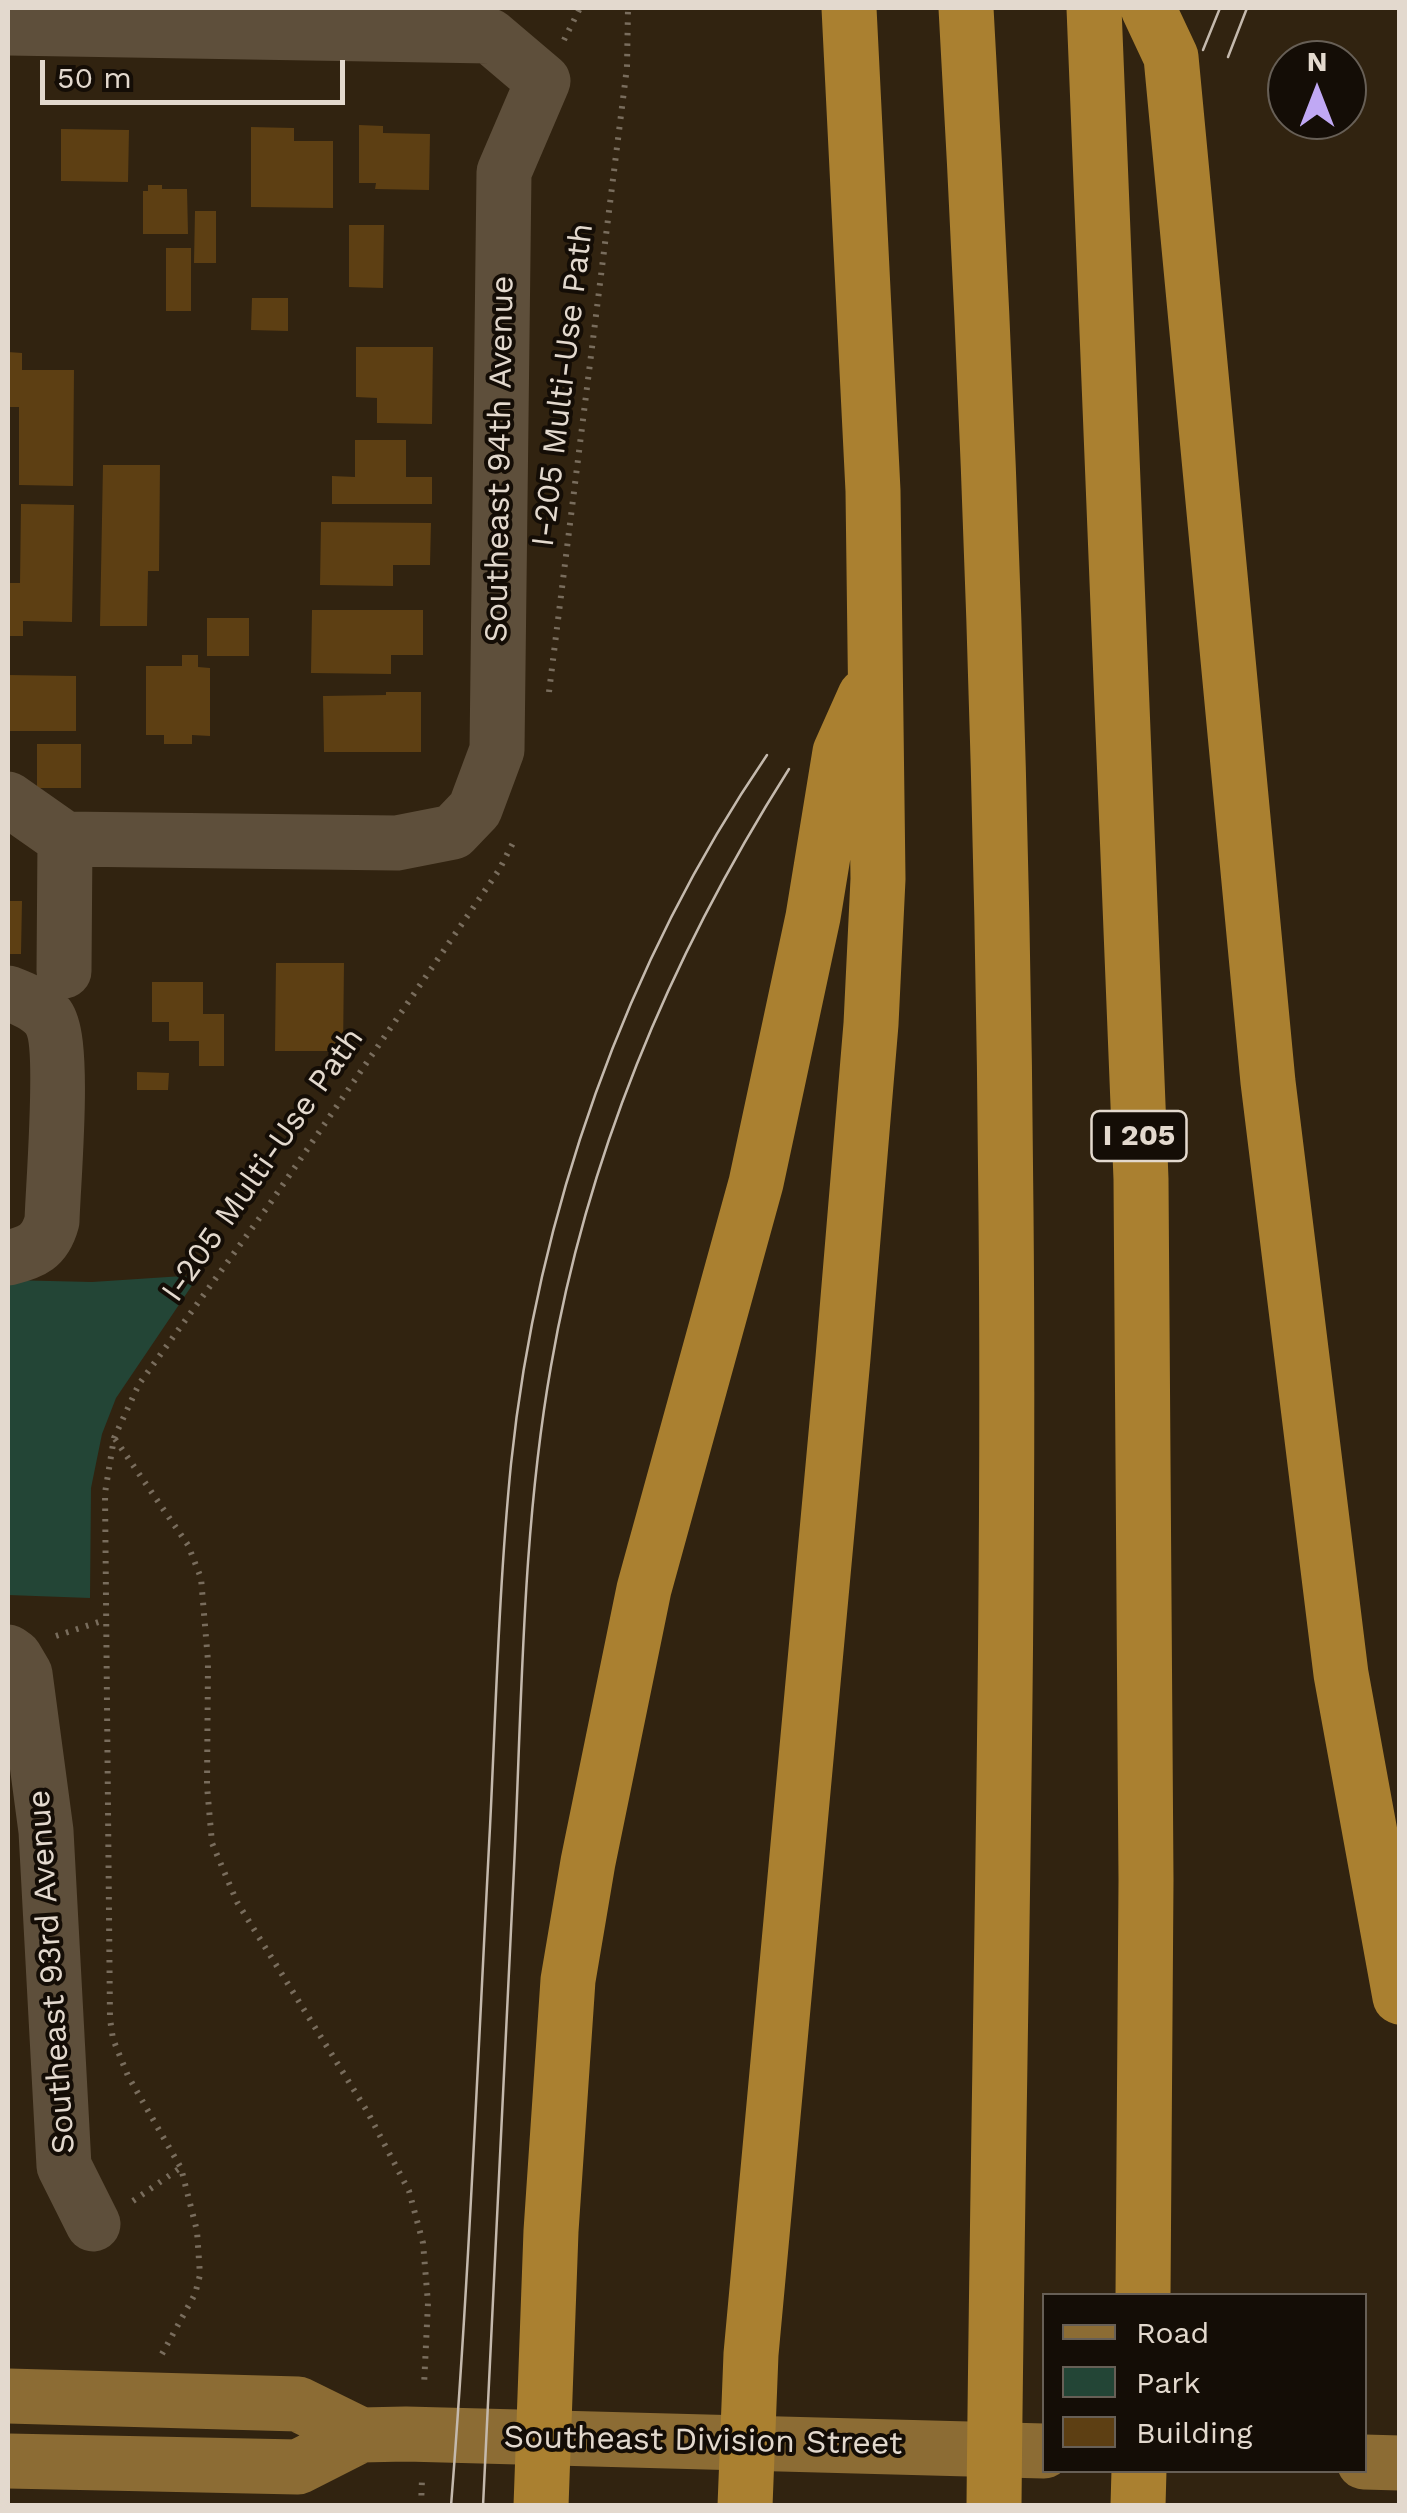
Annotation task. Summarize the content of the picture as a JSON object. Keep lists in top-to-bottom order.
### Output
{
  "streets": {
    "highway": ["I 205"],
    "main road": ["Southeast Division Street"],
    "street": ["Southeast 94th Avenue", "Southeast 93rd Avenue"],
    "path": ["I-205 Multi-Use Path"]
  },
  "legend": ["Road", "Park", "Building"],
  "scale_bar": "50 m",
  "north": "top"
}
